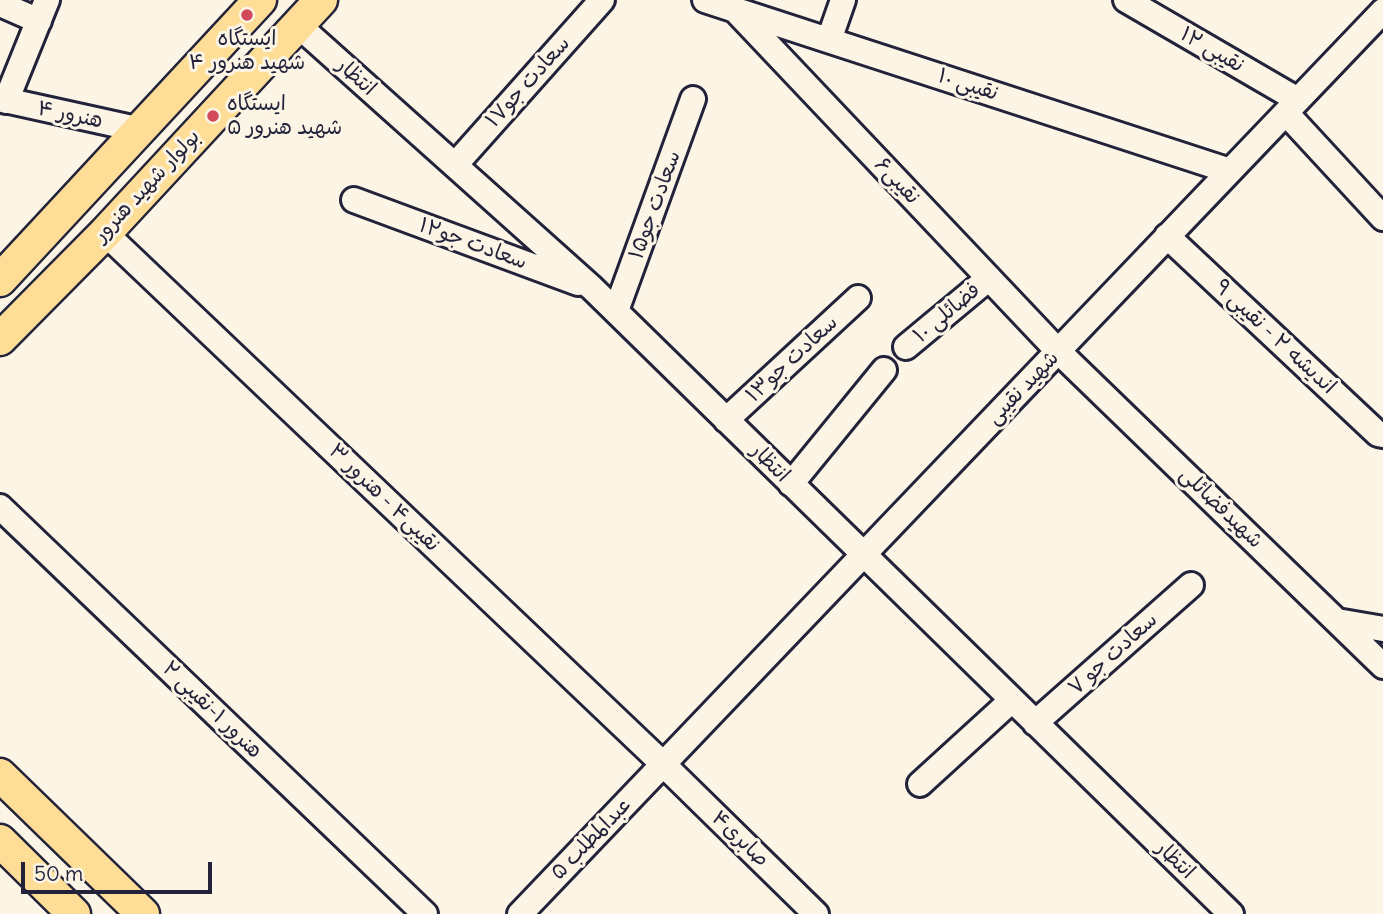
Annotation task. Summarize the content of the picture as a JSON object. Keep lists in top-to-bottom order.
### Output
{
  "streets": {
    "main road": ["بولوار شهید هنرور"],
    "street": [
      "نقیبی ۱۲",
      "انتظار",
      "سعادت جو۱۷",
      "نقیبی ۱۰",
      "هنرور ۴",
      "نقیبی۶",
      "سعادت جو۱۵",
      "سعادت جو۱۲",
      "فضائلی ۱۰",
      "اندیشه ۲ - نقیبی ۹",
      "سعادت جو۱۳",
      "شهید نقیبی",
      "نقیبی۴ - هنرور ۳",
      "شهیدفضائلی",
      "سعادت جو ۷",
      "هنرور ۱-نقیبی ۲",
      "عبدالمطلب ۵",
      "صابری۴"
    ]
  },
  "crossings": [
    ["نقیبی ۱۲", "شهید نقیبی"],
    ["انتظار", "سعادت جو۱۷"],
    ["انتظار", "بولوار شهید هنرور"],
    ["انتظار", "سعادت جو۱۵"],
    ["انتظار", "سعادت جو۱۲"],
    ["انتظار", "سعادت جو۱۳"],
    ["انتظار", "شهید نقیبی"],
    ["انتظار", "سعادت جو ۷"],
    ["نقیبی ۱۰", "نقیبی۶"],
    ["نقیبی ۱۰", "شهید نقیبی"],
    ["هنرور ۴", "بولوار شهید هنرور"],
    ["نقیبی۶", "فضائلی ۱۰"],
    ["نقیبی۶", "شهید نقیبی"],
    ["نقیبی۶", "شهیدفضائلی"],
    ["بولوار شهید هنرور", "نقیبی۴ - هنرور ۳"],
    ["اندیشه ۲ - نقیبی ۹", "شهید نقیبی"],
    ["شهید نقیبی", "نقیبی۴ - هنرور ۳"],
    ["شهید نقیبی", "شهیدفضائلی"],
    ["شهید نقیبی", "عبدالمطلب ۵"],
    ["شهید نقیبی", "صابری۴"],
    ["نقیبی۴ - هنرور ۳", "عبدالمطلب ۵"],
    ["نقیبی۴ - هنرور ۳", "صابری۴"],
    ["عبدالمطلب ۵", "صابری۴"]
  ],
  "places": ["ایستگاه شهید هنرور ۴", "ایستگاه شهید هنرور ۵"],
  "scale_bar": "50 m"
}
